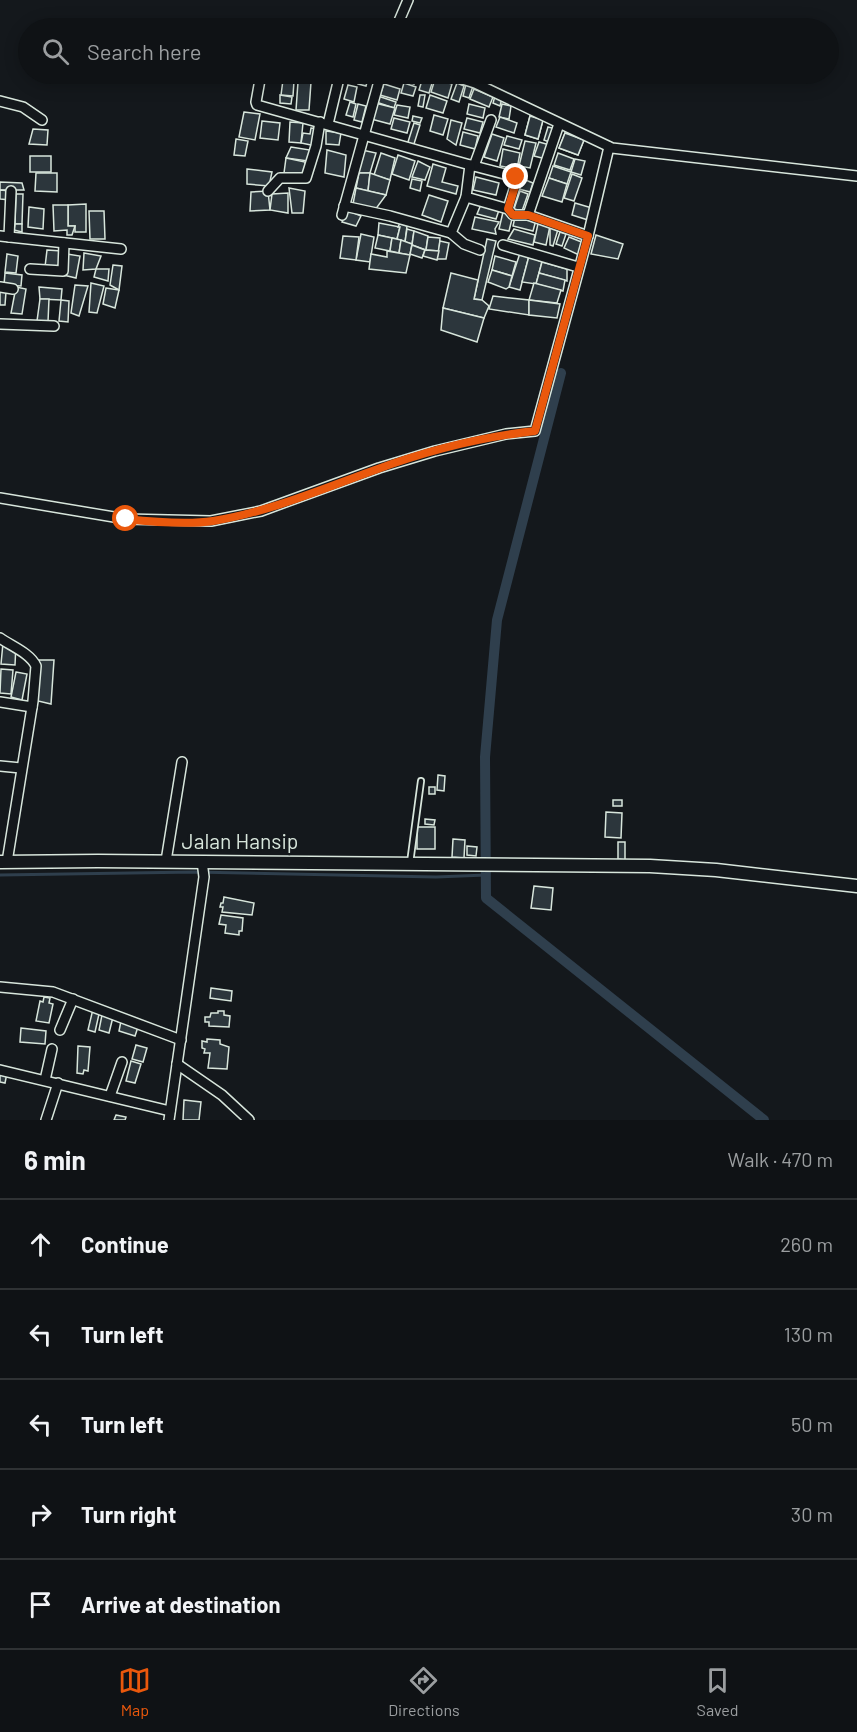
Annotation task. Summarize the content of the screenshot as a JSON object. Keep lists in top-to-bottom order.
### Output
{
  "streets": {
    "street": ["Jalan Hansip"]
  },
  "page": {
    "search": "Search here",
    "heading": ["6 min", "Walk · 470 m"],
    "list": [
      ["Continue", "260 m"],
      ["Turn left", "130 m"],
      ["Turn left", "50 m"],
      ["Turn right", "30 m"],
      "Arrive at destination"
    ],
    "nav": ["Map", "Directions", "Saved"]
  }
}
